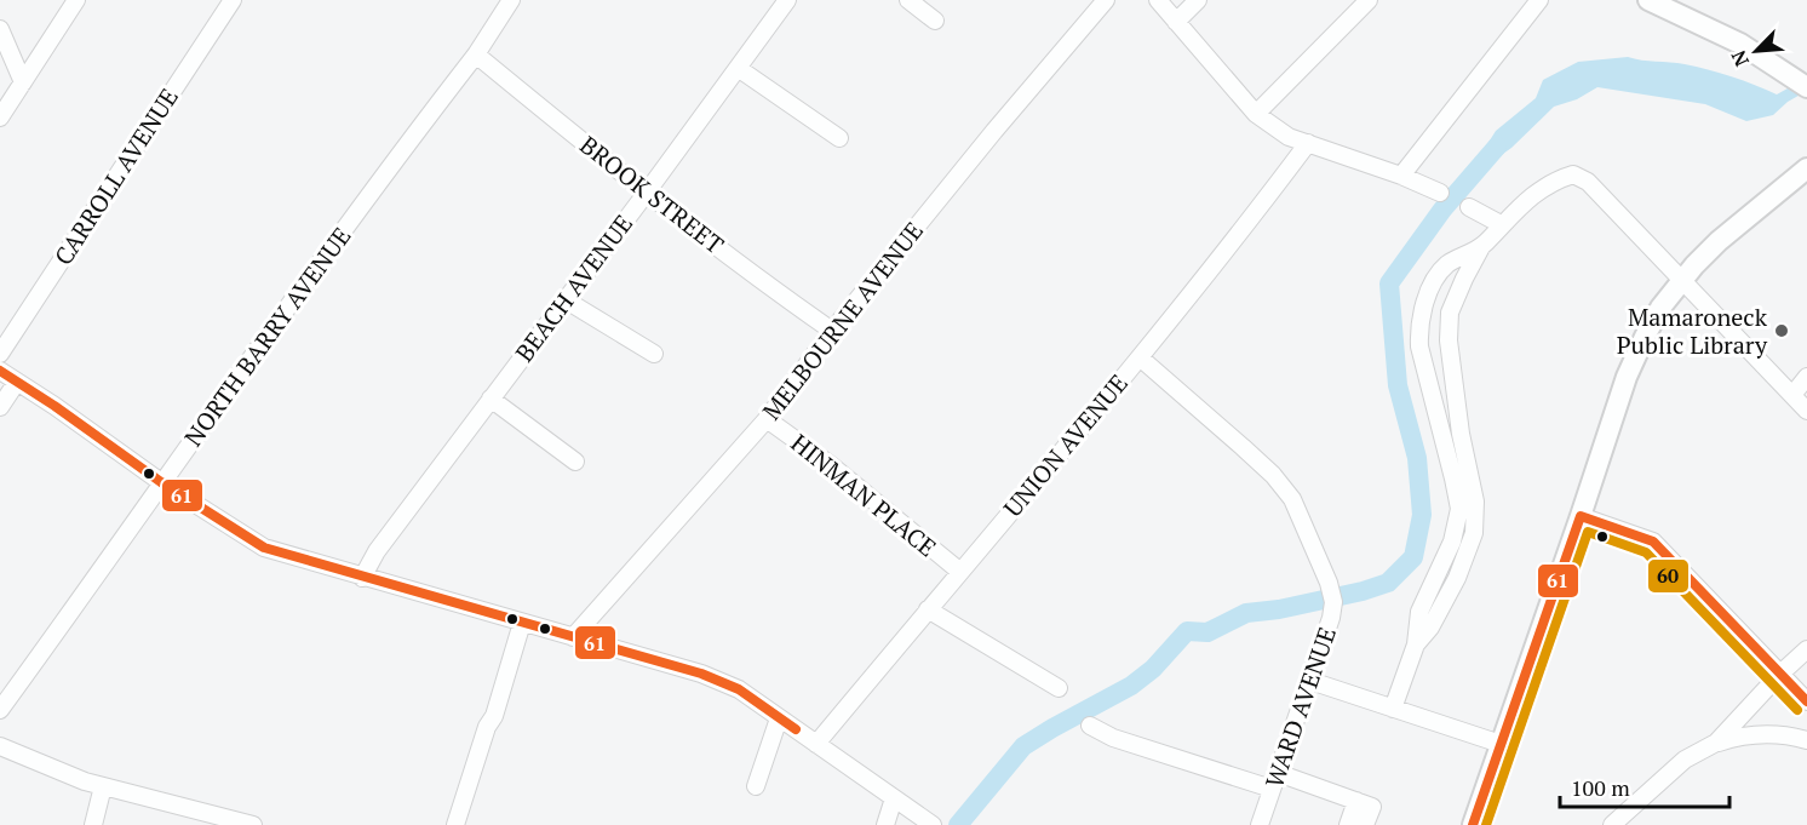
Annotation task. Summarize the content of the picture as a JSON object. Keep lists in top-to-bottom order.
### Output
{
  "streets": {
    "street": [
      "CARROLL AVENUE",
      "BROOK STREET",
      "BEACH AVENUE",
      "MELBOURNE AVENUE",
      "NORTH BARRY AVENUE",
      "UNION AVENUE",
      "HINMAN PLACE",
      "WARD AVENUE"
    ]
  },
  "crossings": [
    ["BROOK STREET", "BEACH AVENUE"],
    ["BROOK STREET", "MELBOURNE AVENUE"],
    ["BROOK STREET", "NORTH BARRY AVENUE"],
    ["MELBOURNE AVENUE", "HINMAN PLACE"],
    ["UNION AVENUE", "HINMAN PLACE"],
    ["UNION AVENUE", "WARD AVENUE"]
  ],
  "places": ["Mamaroneck Public Library"],
  "lines": ["transit line 61", "transit line 60"],
  "scale_bar": "100 m",
  "north": "bottom left"
}
